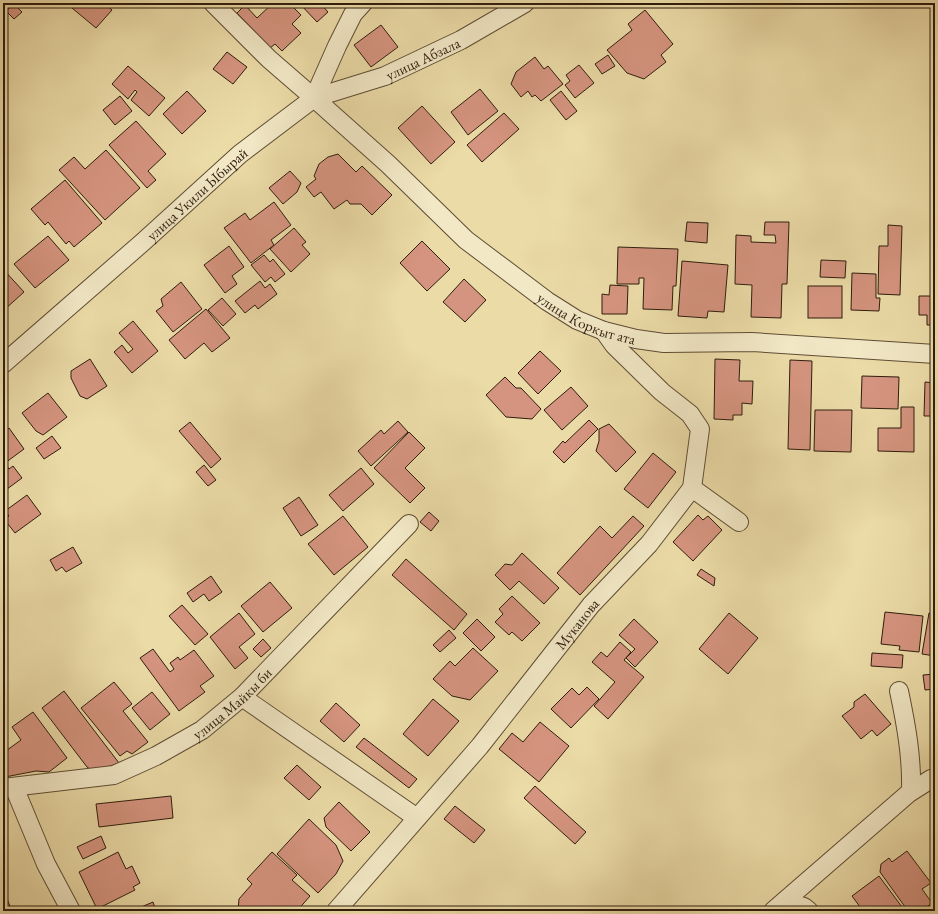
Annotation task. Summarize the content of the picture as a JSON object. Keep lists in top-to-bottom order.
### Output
{
  "streets": {
    "street": [
      "улица Абзала",
      "улица Укили Ыбырай",
      "улица Коркыт ата",
      "Муканова",
      "улица Майкы би"
    ]
  },
  "crossings": [
    ["улица Абзала", "улица Укили Ыбырай"],
    ["улица Абзала", "улица Коркыт ата"],
    ["улица Укили Ыбырай", "улица Коркыт ата"],
    ["улица Коркыт ата", "Муканова"]
  ]
}
